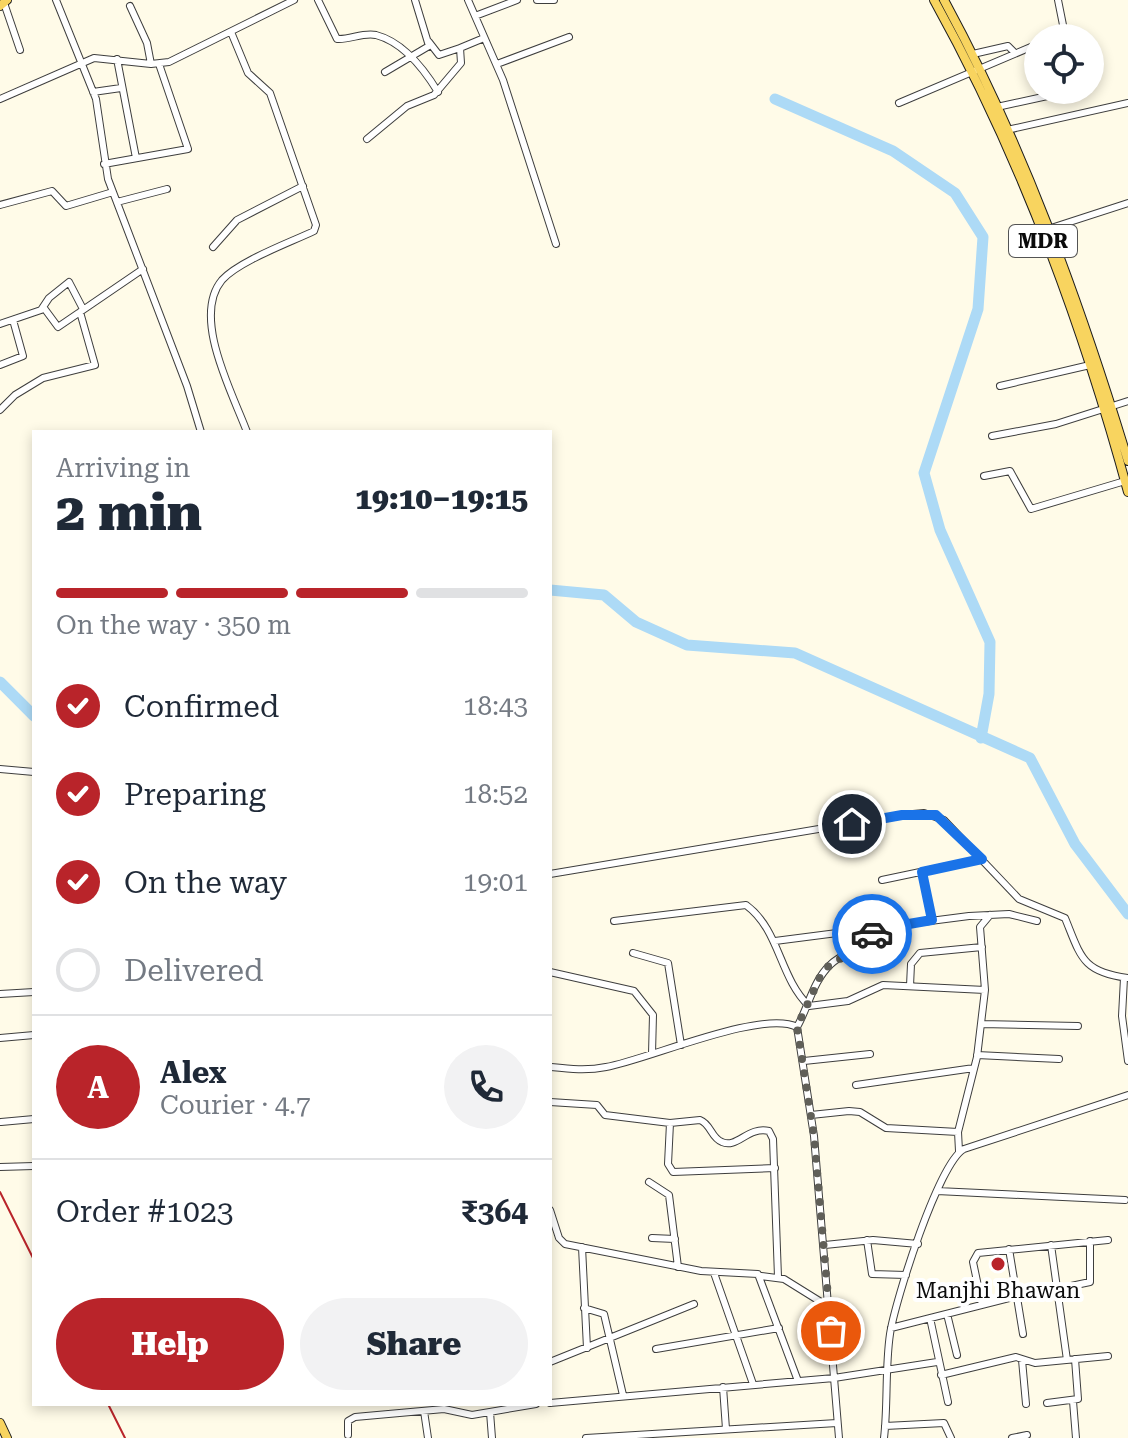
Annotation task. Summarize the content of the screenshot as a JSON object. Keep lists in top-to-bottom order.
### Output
{
  "streets": {
    "main road": ["MDR"]
  },
  "places": ["Manjhi Bhawan"],
  "page": {
    "heading": ["2 min", "Arriving in", "19:10–19:15"],
    "panel": [
      "Alex",
      "Courier · 4.7",
      "Order #1023",
      "₹364"
    ],
    "bar": "On the way · 350 m",
    "list": [
      ["Confirmed", "18:43"],
      ["Preparing", "18:52"],
      ["On the way", "19:01"],
      "Delivered"
    ],
    "round": "A",
    "buttons": ["Help", "Share"]
  }
}
